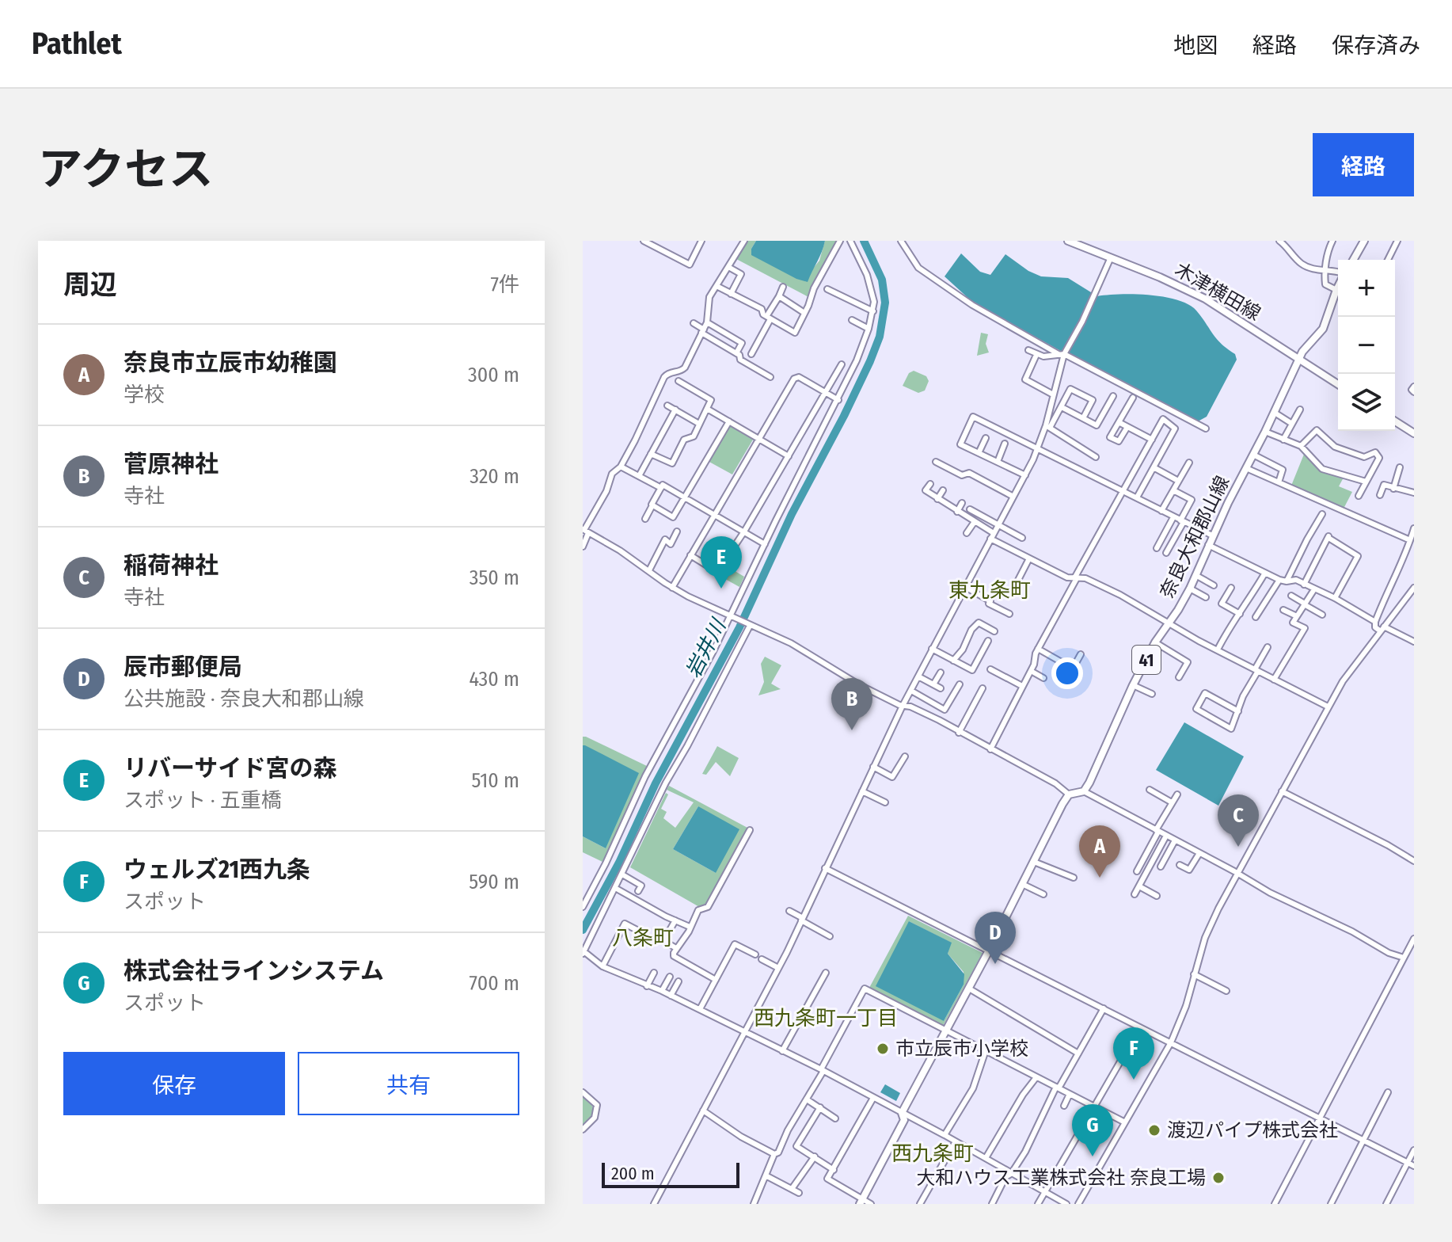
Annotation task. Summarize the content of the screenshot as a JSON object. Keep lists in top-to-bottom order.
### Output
{
  "streets": {
    "main road": ["木津横田線", "奈良大和郡山線", "41"]
  },
  "crossings": [
    ["木津横田線", "奈良大和郡山線"]
  ],
  "districts": [
    "東九条町",
    "八条町",
    "西九条町一丁目",
    "西九条町"
  ],
  "water": ["岩井川"],
  "places": ["市立辰市小学校", "渡辺パイプ株式会社", "大和ハウス工業株式会社 奈良工場"],
  "scale_bar": "200 m",
  "page": {
    "header": "Pathlet",
    "nav": ["地図", "経路", "保存済み"],
    "title": "アクセス",
    "buttons": [
      "経路",
      ["保存", "共有"]
    ],
    "heading": ["周辺", "7件"],
    "map_buttons": ["+", "−"],
    "list": [
      {
        "mark": "A",
        "name": "奈良市立辰市幼稚園",
        "note": "学校",
        "value": "300 m"
      },
      {
        "mark": "B",
        "name": "菅原神社",
        "note": "寺社",
        "value": "320 m"
      },
      {
        "mark": "C",
        "name": "稲荷神社",
        "note": "寺社",
        "value": "350 m"
      },
      {
        "mark": "D",
        "name": "辰市郵便局",
        "note": "公共施設 · 奈良大和郡山線",
        "value": "430 m"
      },
      {
        "mark": "E",
        "name": "リバーサイド宮の森",
        "note": "スポット · 五重橋",
        "value": "510 m"
      },
      {
        "mark": "F",
        "name": "ウェルズ21西九条",
        "note": "スポット",
        "value": "590 m"
      },
      {
        "mark": "G",
        "name": "株式会社ラインシステム",
        "note": "スポット",
        "value": "700 m"
      }
    ],
    "pins": [
      "E",
      "B",
      "C",
      "A",
      "D",
      "F",
      "G"
    ],
    "scale": "200 m"
  }
}
